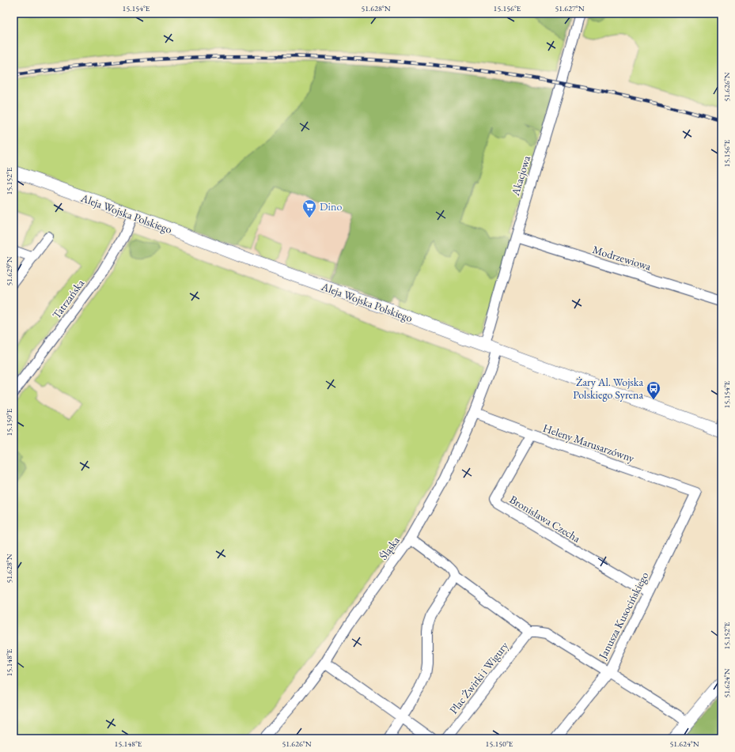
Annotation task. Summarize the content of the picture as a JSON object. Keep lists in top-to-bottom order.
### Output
{
  "streets": {
    "street": [
      "Akacjowa",
      "Aleja Wojska Polskiego",
      "Modrzewiowa",
      "Tatrzańska",
      "Heleny Marusarzówny",
      "Bronisława Czecha",
      "Śląska",
      "Janusza Kusocińskiego",
      "Plac Żwirki i Wigury"
    ]
  },
  "crossings": [
    ["Akacjowa", "Aleja Wojska Polskiego"],
    ["Akacjowa", "Modrzewiowa"],
    ["Aleja Wojska Polskiego", "Tatrzańska"],
    ["Aleja Wojska Polskiego", "Śląska"],
    ["Heleny Marusarzówny", "Bronisława Czecha"],
    ["Heleny Marusarzówny", "Śląska"],
    ["Heleny Marusarzówny", "Janusza Kusocińskiego"],
    ["Bronisława Czecha", "Janusza Kusocińskiego"]
  ],
  "places": {
    "supermarket": ["Dino"],
    "bus stop": ["Żary Al. Wojska Polskiego Syrena"]
  },
  "coordinates": [
    "15.154°E",
    "51.628°N",
    "15.156°E",
    "51.627°N",
    "51.626°N",
    "15.152°E",
    "51.629°N",
    "15.150°E",
    "15.148°E",
    "51.624°N"
  ]
}
